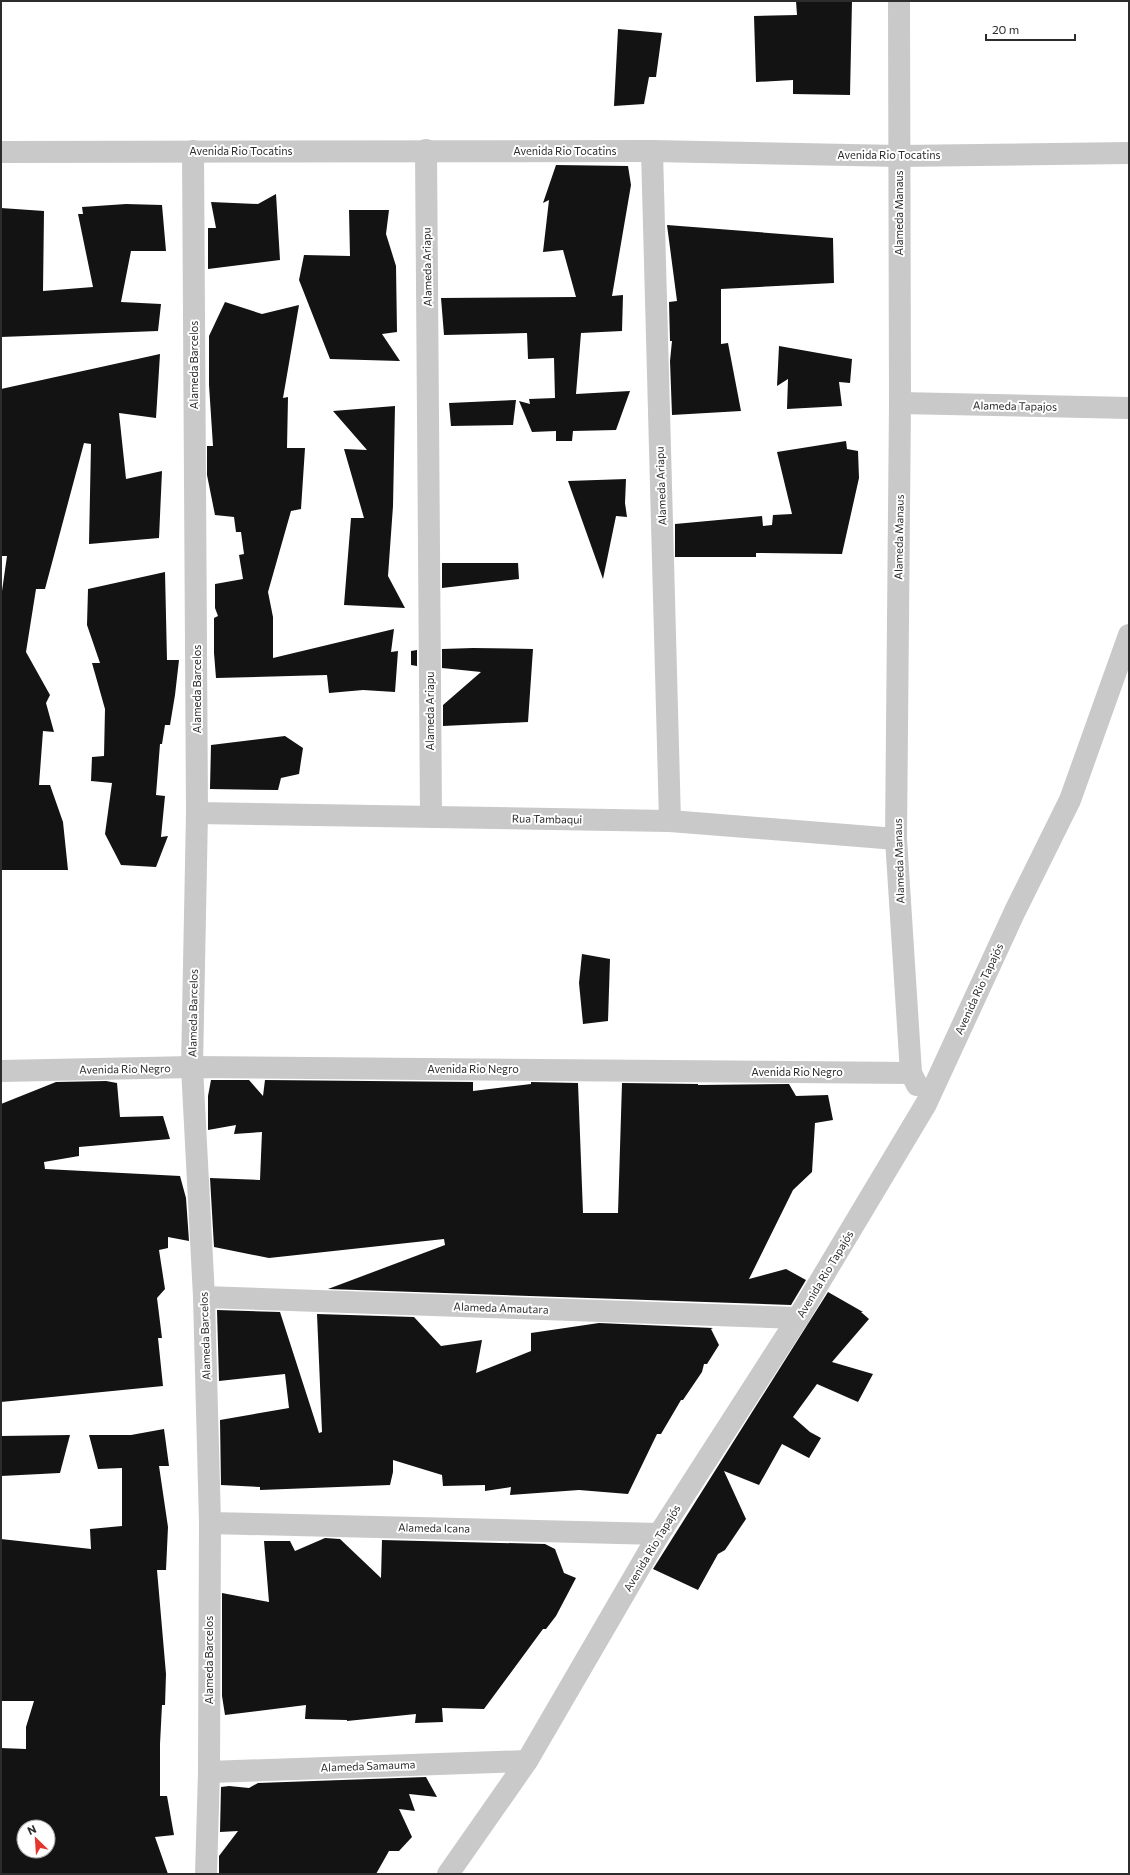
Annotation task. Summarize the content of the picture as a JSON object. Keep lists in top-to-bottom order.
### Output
{
  "streets": {
    "street": [
      "Avenida Rio Tocatins",
      "Alameda Manaus",
      "Alameda Ariapu",
      "Alameda Barcelos",
      "Alameda Tapajos",
      "Rua Tambaqui",
      "Avenida Rio Tapajós",
      "Avenida Rio Negro",
      "Alameda Amautara",
      "Alameda Icana",
      "Alameda Samauma"
    ]
  },
  "crossings": [
    ["Avenida Rio Tocatins", "Alameda Manaus"],
    ["Avenida Rio Tocatins", "Alameda Ariapu"],
    ["Avenida Rio Tocatins", "Alameda Barcelos"],
    ["Alameda Manaus", "Alameda Tapajos"],
    ["Alameda Manaus", "Rua Tambaqui"],
    ["Alameda Manaus", "Avenida Rio Negro"],
    ["Alameda Ariapu", "Rua Tambaqui"],
    ["Alameda Barcelos", "Rua Tambaqui"],
    ["Alameda Barcelos", "Avenida Rio Negro"],
    ["Alameda Barcelos", "Alameda Amautara"],
    ["Alameda Barcelos", "Alameda Icana"],
    ["Alameda Barcelos", "Alameda Samauma"],
    ["Avenida Rio Tapajós", "Alameda Amautara"],
    ["Avenida Rio Tapajós", "Alameda Icana"],
    ["Avenida Rio Tapajós", "Alameda Samauma"]
  ],
  "scale_bar": "20 m",
  "north": "top left"
}
